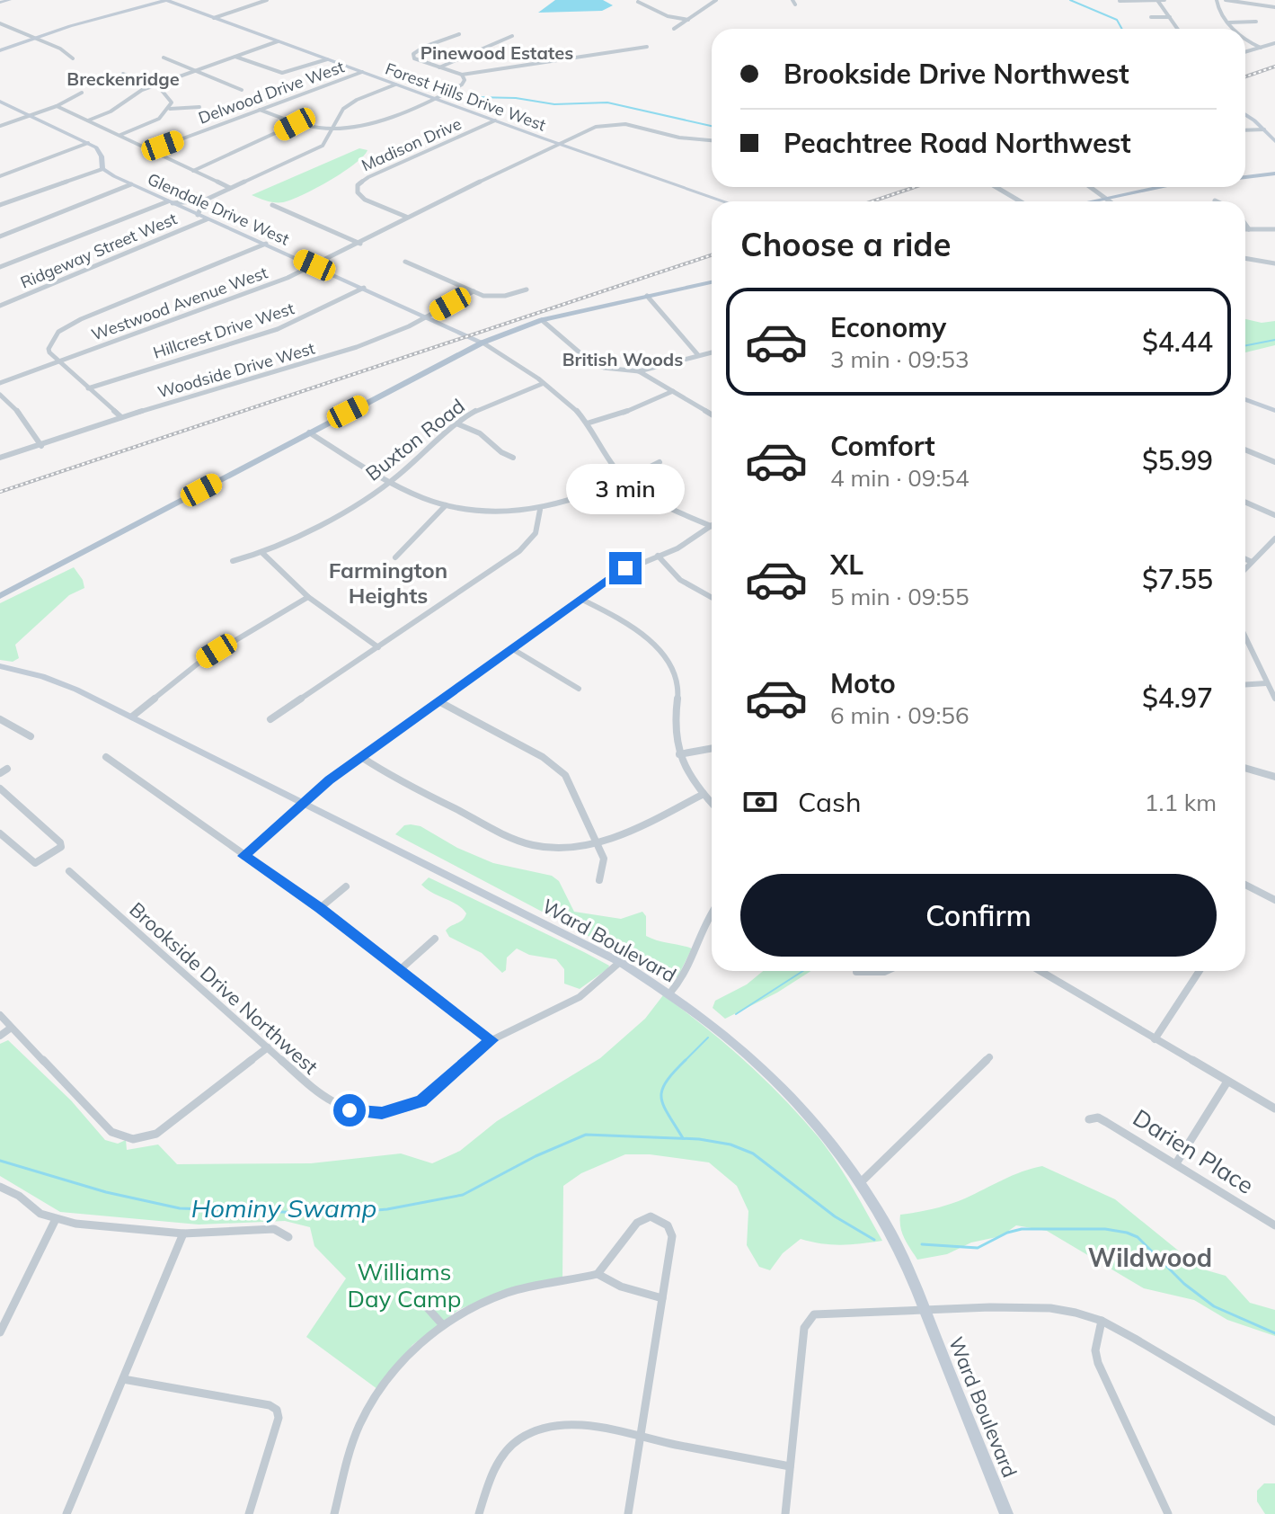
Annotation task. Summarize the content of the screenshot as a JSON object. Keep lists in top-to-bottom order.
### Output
{
  "streets": {
    "main road": ["Forest Hills Drive West", "Glendale Drive West", "Ward Boulevard"],
    "street": [
      "Delwood Drive West",
      "Madison Drive",
      "Ridgeway Street West",
      "Westwood Avenue West",
      "Hillcrest Drive West",
      "Woodside Drive West",
      "Buxton Road",
      "Brookside Drive Northwest",
      "Darien Place"
    ]
  },
  "crossings": [
    ["Delwood Drive West", "Forest Hills Drive West"],
    ["Forest Hills Drive West", "Madison Drive"],
    ["Forest Hills Drive West", "Westwood Avenue West"],
    ["Madison Drive", "Westwood Avenue West"],
    ["Glendale Drive West", "Ridgeway Street West"],
    ["Glendale Drive West", "Westwood Avenue West"],
    ["Glendale Drive West", "Hillcrest Drive West"],
    ["Glendale Drive West", "Woodside Drive West"],
    ["Ward Boulevard", "Brookside Drive Northwest"]
  ],
  "districts": [
    "Pinewood Estates",
    "Breckenridge",
    "British Woods",
    "Farmington Heights",
    "Wildwood"
  ],
  "water": ["Hominy Swamp"],
  "parks": ["Williams Day Camp"],
  "page": {
    "banner": ["Brookside Drive Northwest", "Peachtree Road Northwest"],
    "heading": "Choose a ride",
    "list": [
      {
        "name": "Economy",
        "note": "3 min · 09:53",
        "value": "$4.44"
      },
      {
        "name": "Comfort",
        "note": "4 min · 09:54",
        "value": "$5.99"
      },
      {
        "name": "XL",
        "note": "5 min · 09:55",
        "value": "$7.55"
      },
      {
        "name": "Moto",
        "note": "6 min · 09:56",
        "value": "$4.97"
      }
    ],
    "bubble": "3 min",
    "pay": ["Cash", "1.1 km"],
    "buttons": "Confirm"
  }
}
